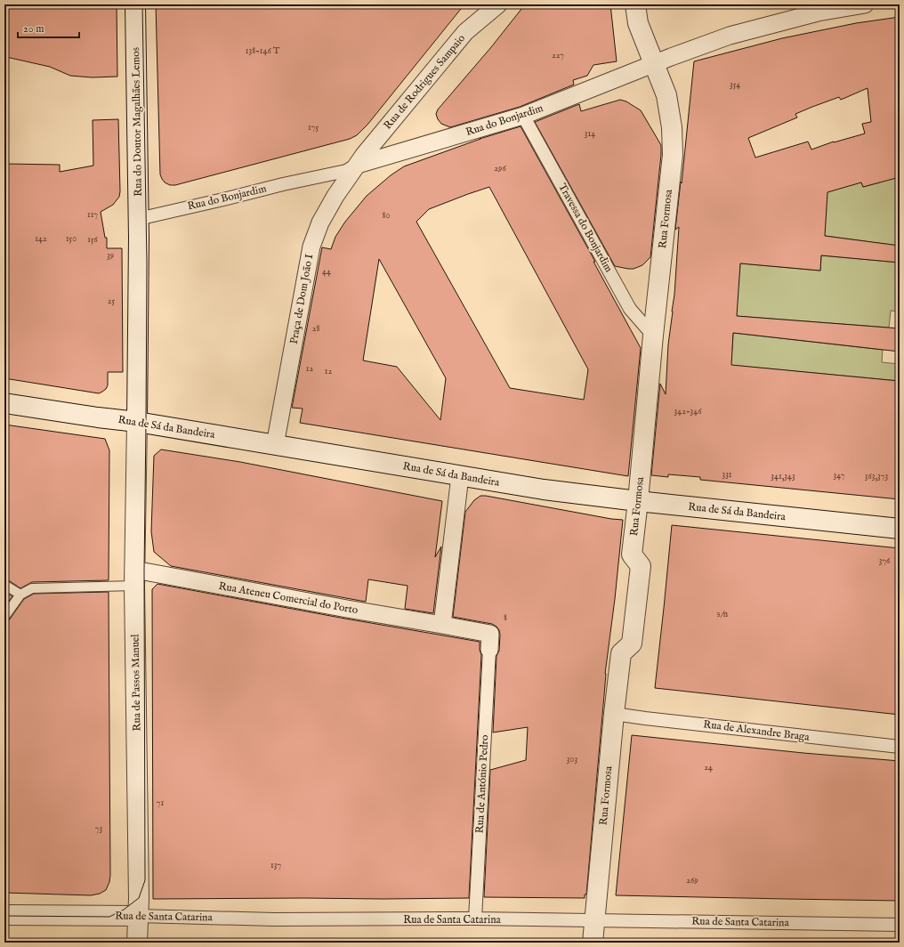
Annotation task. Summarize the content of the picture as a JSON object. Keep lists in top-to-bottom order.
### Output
{
  "streets": {
    "street": [
      "Rua de Rodrigues Sampaio",
      "Rua do Bonjardim",
      "Rua do Doutor Magalhães Lemos",
      "Rua Formosa",
      "Travessa do Bonjardim",
      "Praça de Dom João I",
      "Rua de Sá da Bandeira",
      "Rua Ateneu Comercial do Porto",
      "Rua de Passos Manuel",
      "Rua de Alexandre Braga",
      "Rua de António Pedro",
      "Rua de Santa Catarina"
    ]
  },
  "crossings": [
    ["Rua de Rodrigues Sampaio", "Rua do Bonjardim"],
    ["Rua de Rodrigues Sampaio", "Praça de Dom João I"],
    ["Rua do Bonjardim", "Rua do Doutor Magalhães Lemos"],
    ["Rua do Bonjardim", "Rua Formosa"],
    ["Rua do Bonjardim", "Travessa do Bonjardim"],
    ["Rua do Bonjardim", "Praça de Dom João I"],
    ["Rua Formosa", "Travessa do Bonjardim"],
    ["Rua Formosa", "Rua de Sá da Bandeira"],
    ["Rua Formosa", "Rua de Alexandre Braga"],
    ["Rua Formosa", "Rua de Santa Catarina"],
    ["Praça de Dom João I", "Rua de Sá da Bandeira"],
    ["Rua de Sá da Bandeira", "Rua de Passos Manuel"],
    ["Rua Ateneu Comercial do Porto", "Rua de Passos Manuel"],
    ["Rua Ateneu Comercial do Porto", "Rua de António Pedro"],
    ["Rua de Passos Manuel", "Rua de Santa Catarina"],
    ["Rua de António Pedro", "Rua de Santa Catarina"]
  ],
  "house_numbers": [
    "138-146 T",
    "227",
    "354",
    "175",
    "314",
    "296",
    "117",
    "80",
    "142",
    "150",
    "156",
    "39",
    "44",
    "25",
    "28",
    "12",
    "12",
    "342-346",
    "331",
    "347",
    "341,343",
    "363,373",
    "376",
    "s/n",
    "8",
    "303",
    "24",
    "71",
    "73",
    "137",
    "269"
  ],
  "scale_bar": "20 m"
}
